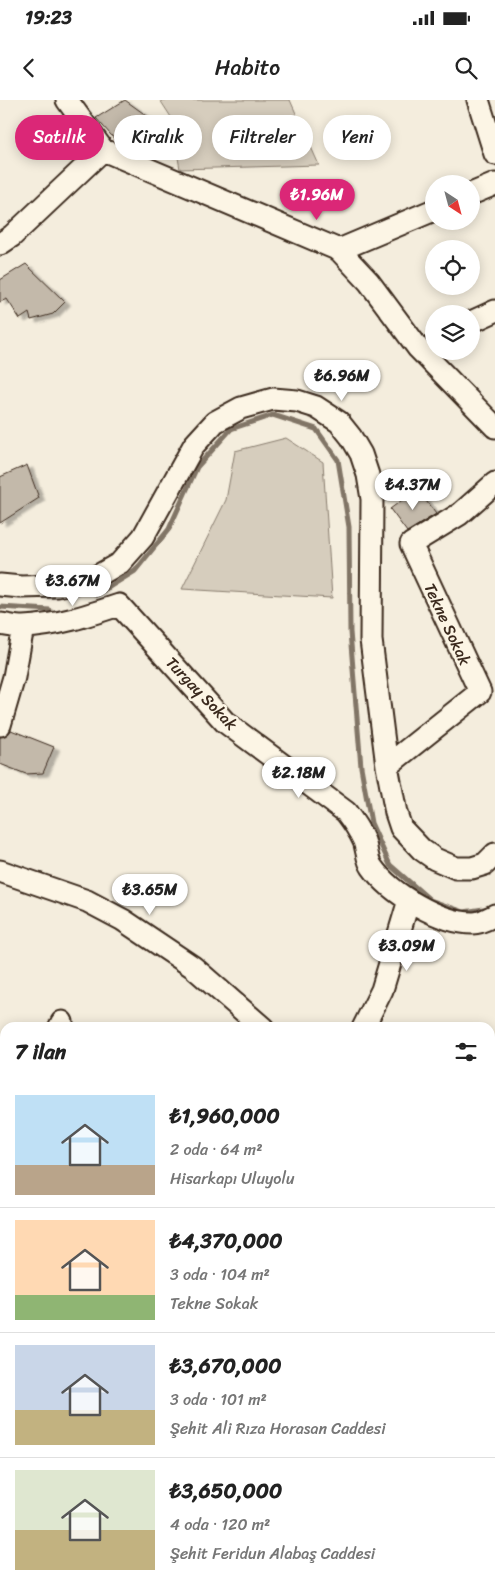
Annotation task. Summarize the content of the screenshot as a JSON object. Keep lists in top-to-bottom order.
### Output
{
  "streets": {
    "street": ["Tekne Sokak", "Turgay Sokak"]
  },
  "north": "bottom right",
  "page": {
    "status": "19:23",
    "header": "Habito",
    "chip": [
      "Satılık",
      "Kiralık",
      "Filtreler",
      "Yeni"
    ],
    "price": [
      "₺1.96M",
      "₺6.96M",
      "₺4.37M",
      "₺3.67M",
      "₺2.18M",
      "₺3.65M",
      "₺3.09M"
    ],
    "heading": "7 ilan",
    "list": [
      {
        "name": "₺1,960,000",
        "note": "2 oda · 64 m² · Hisarkapı Uluyolu"
      },
      {
        "name": "₺4,370,000",
        "note": "3 oda · 104 m² · Tekne Sokak"
      },
      {
        "name": "₺3,670,000",
        "note": "3 oda · 101 m² · Şehit Ali Rıza Horasan Caddesi"
      },
      {
        "name": "₺3,650,000",
        "note": "4 oda · 120 m² · Şehit Feridun Alabaş Caddesi"
      }
    ]
  }
}
